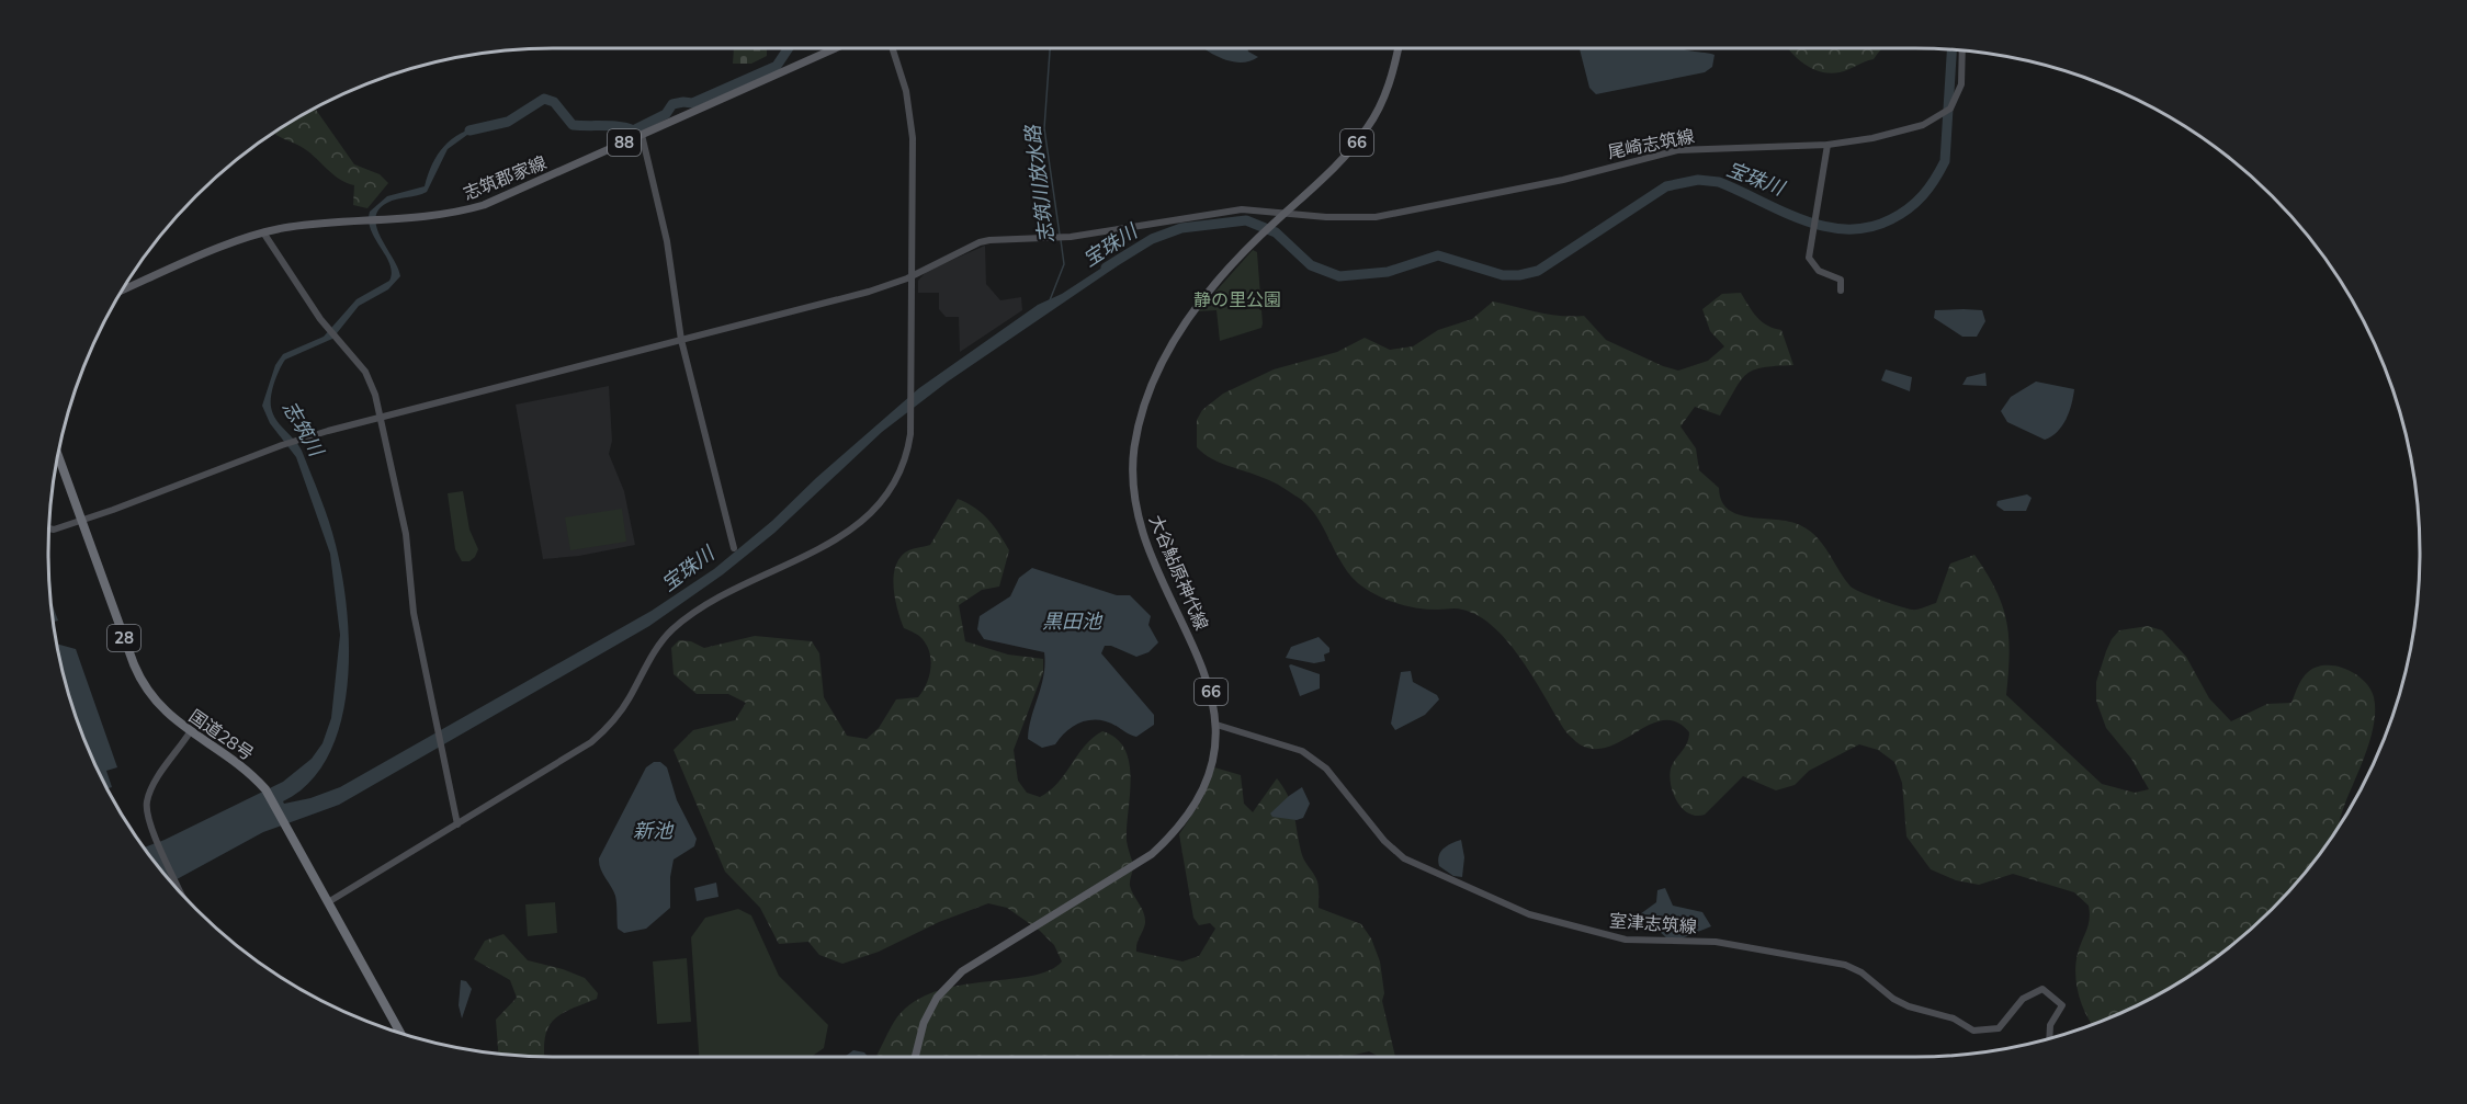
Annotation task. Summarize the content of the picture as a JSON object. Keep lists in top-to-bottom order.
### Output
{
  "streets": {
    "highway": ["28", "国道28号"],
    "main road": [
      "88",
      "66",
      "志筑郡家線",
      "大谷鮎原神代線"
    ],
    "street": ["尾崎志筑線", "室津志筑線"]
  },
  "crossings": [
    ["尾崎志筑線", "大谷鮎原神代線"],
    ["尾崎志筑線", "国道28号"],
    ["大谷鮎原神代線", "室津志筑線"]
  ],
  "water": [
    "宝珠川",
    "志筑川放水路",
    "志筑川",
    "黒田池",
    "新池"
  ],
  "parks": ["静の里公園"]
}
